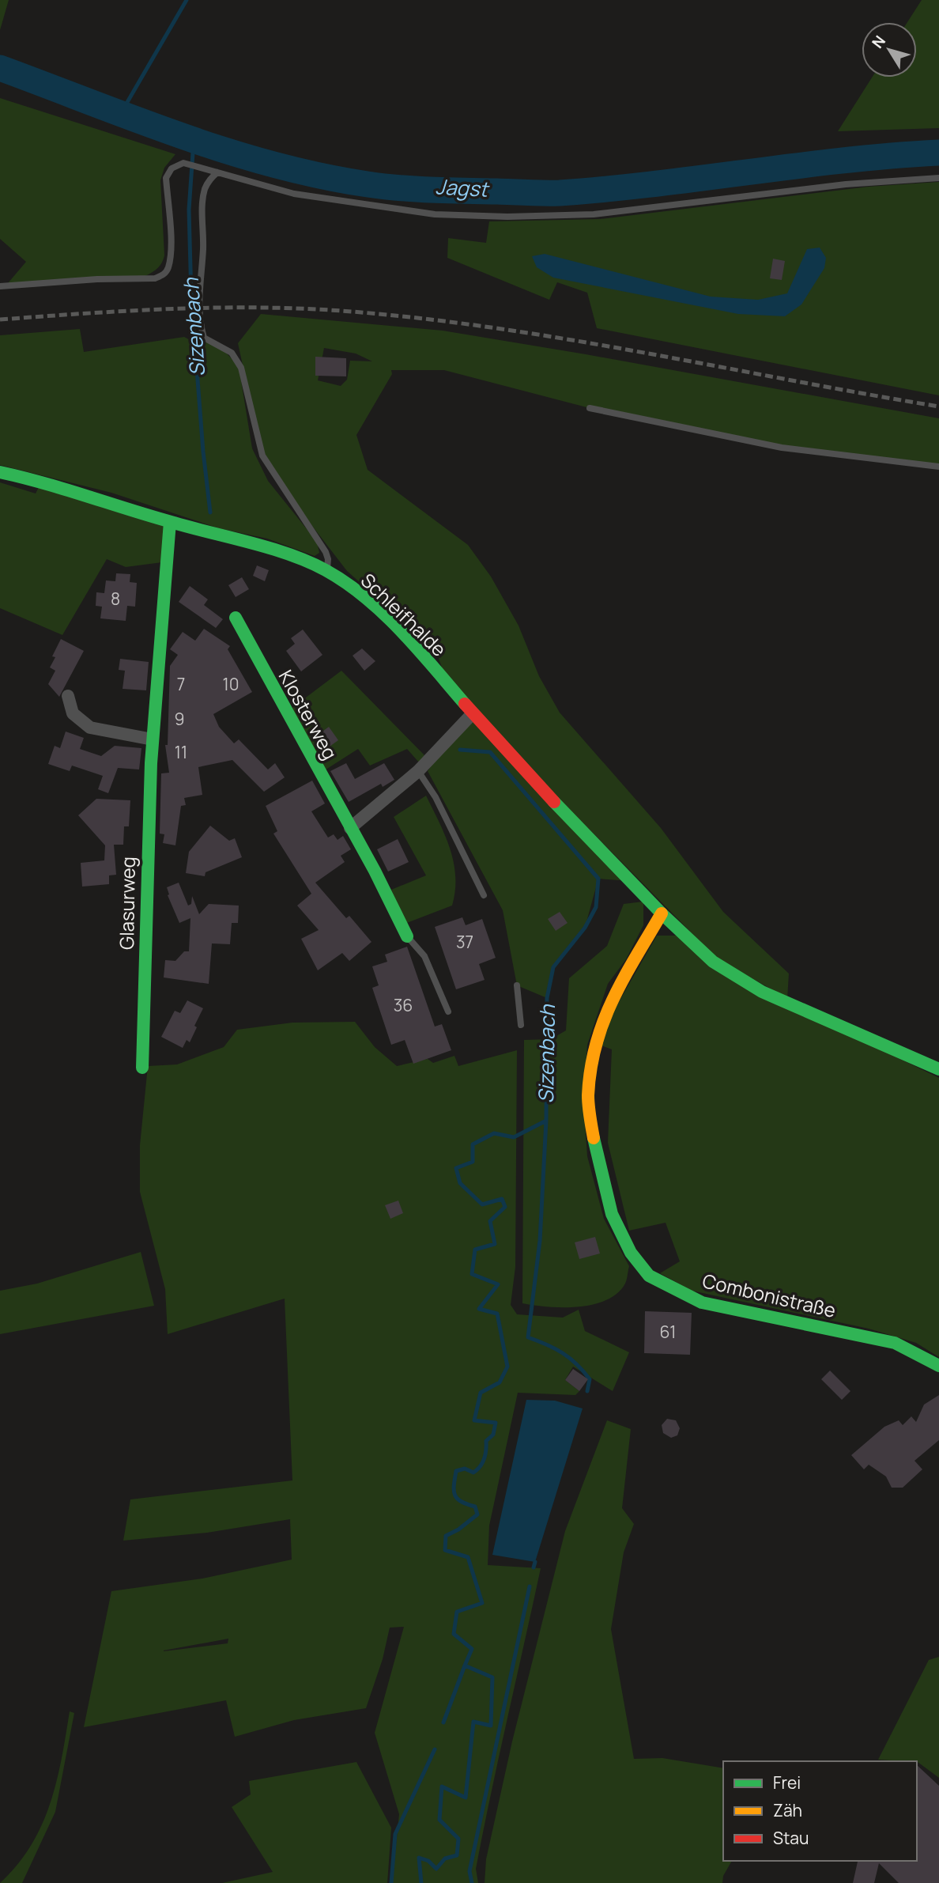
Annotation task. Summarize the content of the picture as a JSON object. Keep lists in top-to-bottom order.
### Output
{
  "streets": {
    "street": [
      "Schleifhalde",
      "Klosterweg",
      "Glasurweg",
      "Combonistraße"
    ]
  },
  "crossings": [
    ["Schleifhalde", "Glasurweg"],
    ["Schleifhalde", "Combonistraße"]
  ],
  "water": ["Jagst", "Sizenbach"],
  "house_numbers": [
    "8",
    "7",
    "10",
    "9",
    "11",
    "37",
    "36",
    "61"
  ],
  "legend": ["Frei", "Zäh", "Stau"],
  "north": "top left"
}
